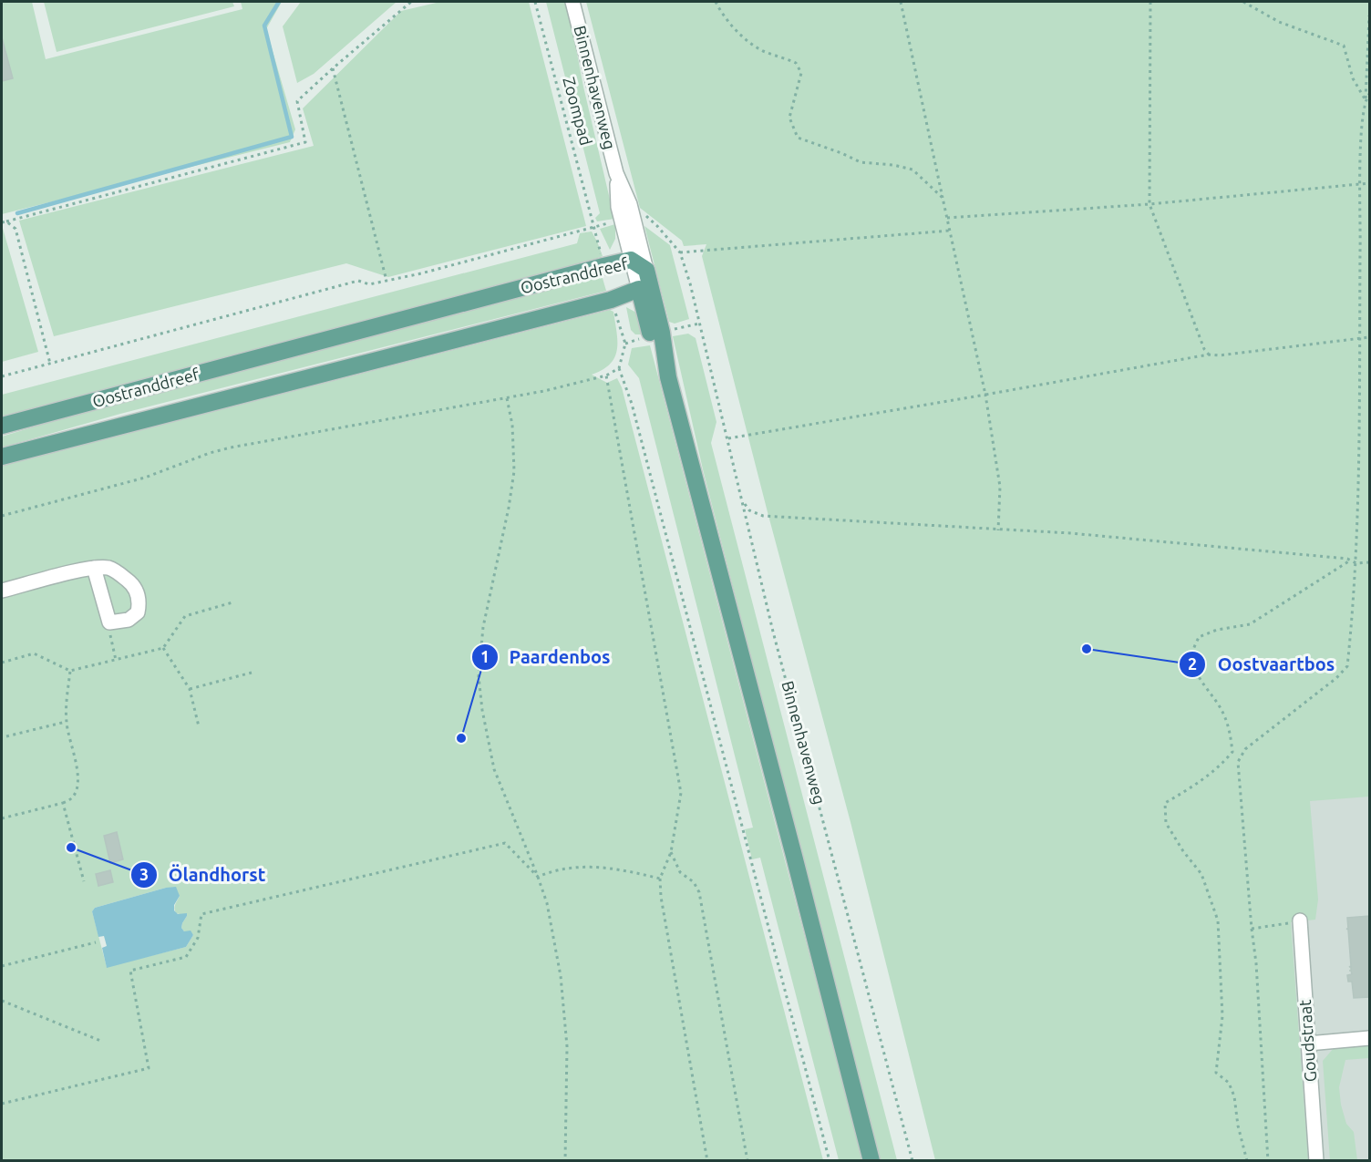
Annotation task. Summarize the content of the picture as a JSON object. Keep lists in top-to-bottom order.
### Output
{
  "streets": {
    "main road": ["Binnenhavenweg", "Oostranddreef"],
    "street": ["Goudstraat"],
    "path": ["Zoompad"]
  },
  "crossings": [
    ["Binnenhavenweg", "Oostranddreef"],
    ["Zoompad", "Oostranddreef"]
  ],
  "places": ["Oostvaartbos", "Paardenbos", "Ölandhorst"]
}
